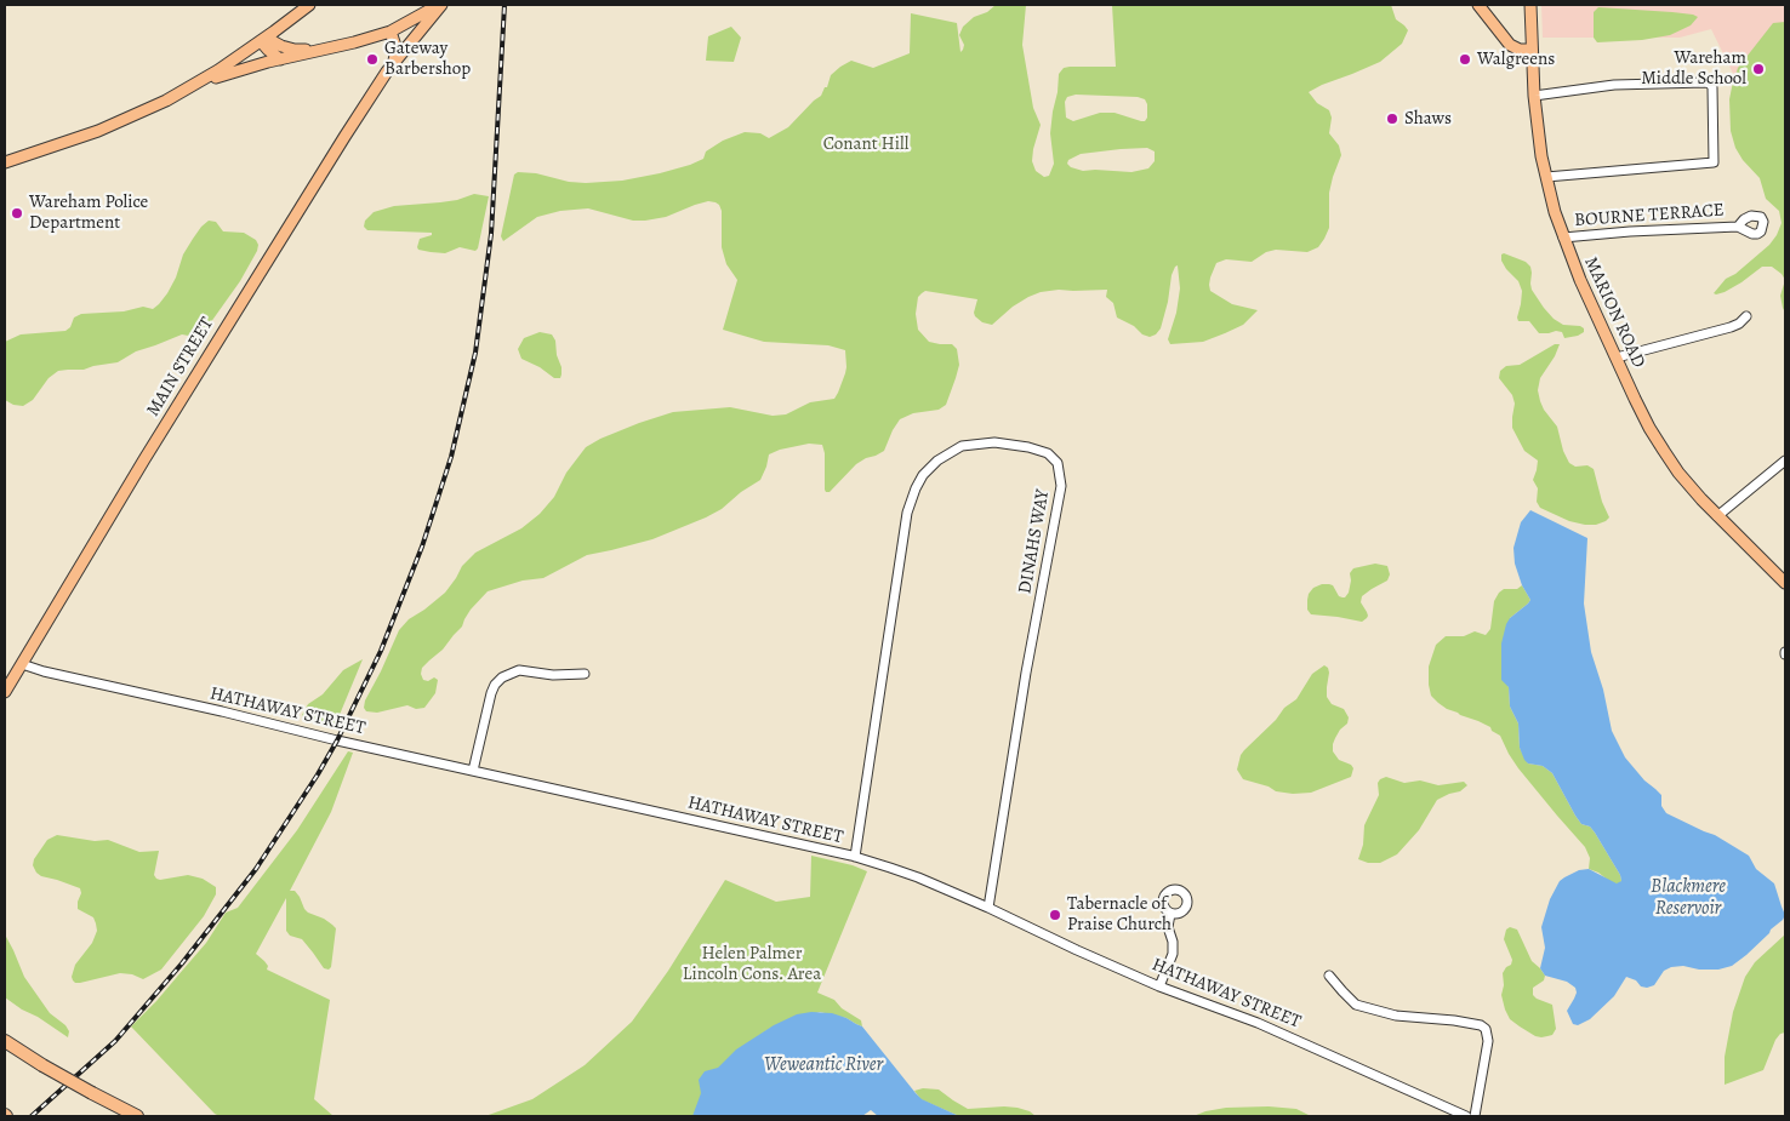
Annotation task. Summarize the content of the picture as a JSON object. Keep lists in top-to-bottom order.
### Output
{
  "streets": {
    "main road": ["MARION ROAD", "MAIN STREET"],
    "street": ["BOURNE TERRACE", "DINAHS WAY", "HATHAWAY STREET"]
  },
  "crossings": [
    ["BOURNE TERRACE", "MARION ROAD"],
    ["MAIN STREET", "HATHAWAY STREET"],
    ["DINAHS WAY", "HATHAWAY STREET"]
  ],
  "water": ["Blackmere Reservoir", "Weweantic River"],
  "parks": ["Conant Hill", "Helen Palmer Lincoln Cons. Area"],
  "places": [
    "Gateway Barbershop",
    "Walgreens",
    "Wareham Middle School",
    "Shaws",
    "Wareham Police Department",
    "Tabernacle of Praise Church"
  ]
}
